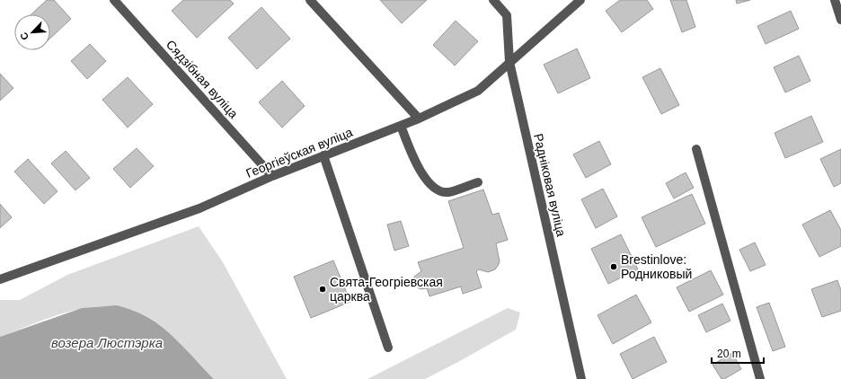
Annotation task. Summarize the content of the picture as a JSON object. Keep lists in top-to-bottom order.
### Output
{
  "streets": {
    "street": ["Сядзібная вуліца", "Георгіеўская вуліца", "Радніковая вуліца"]
  },
  "crossings": [
    ["Сядзібная вуліца", "Георгіеўская вуліца"],
    ["Георгіеўская вуліца", "Радніковая вуліца"]
  ],
  "water": ["возера Люстэрка"],
  "places": ["Brestinlove: Родниковый", "Свята-Геогріевская царква"],
  "scale_bar": "20 m",
  "north": "bottom left"
}
